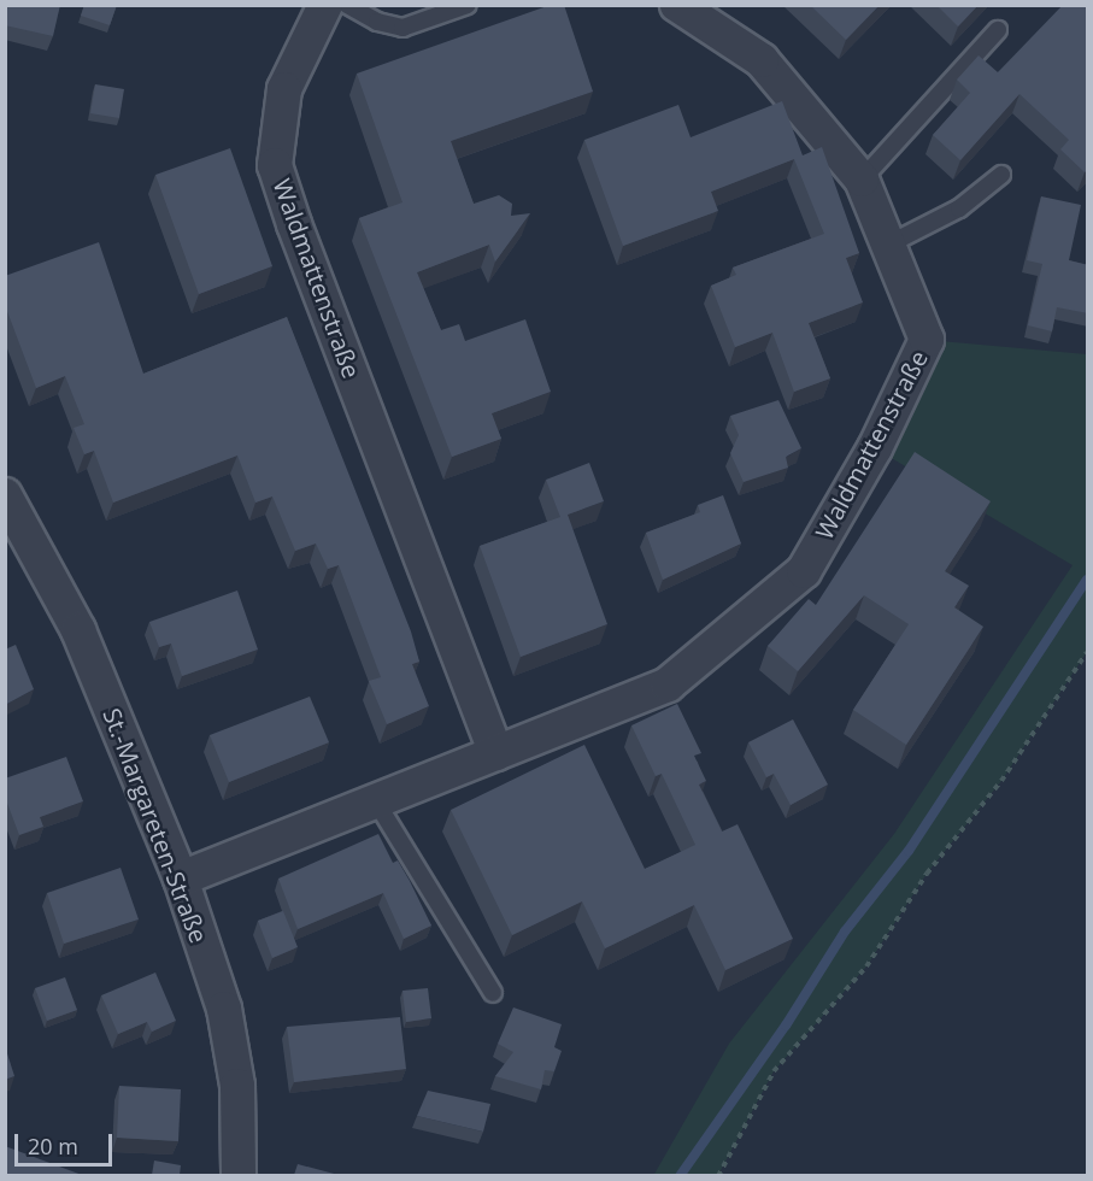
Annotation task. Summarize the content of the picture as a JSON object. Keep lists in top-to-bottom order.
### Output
{
  "streets": {
    "street": ["Waldmattenstraße", "St.-Margareten-Straße"]
  },
  "crossings": [
    ["Waldmattenstraße", "St.-Margareten-Straße"]
  ],
  "scale_bar": "20 m"
}
